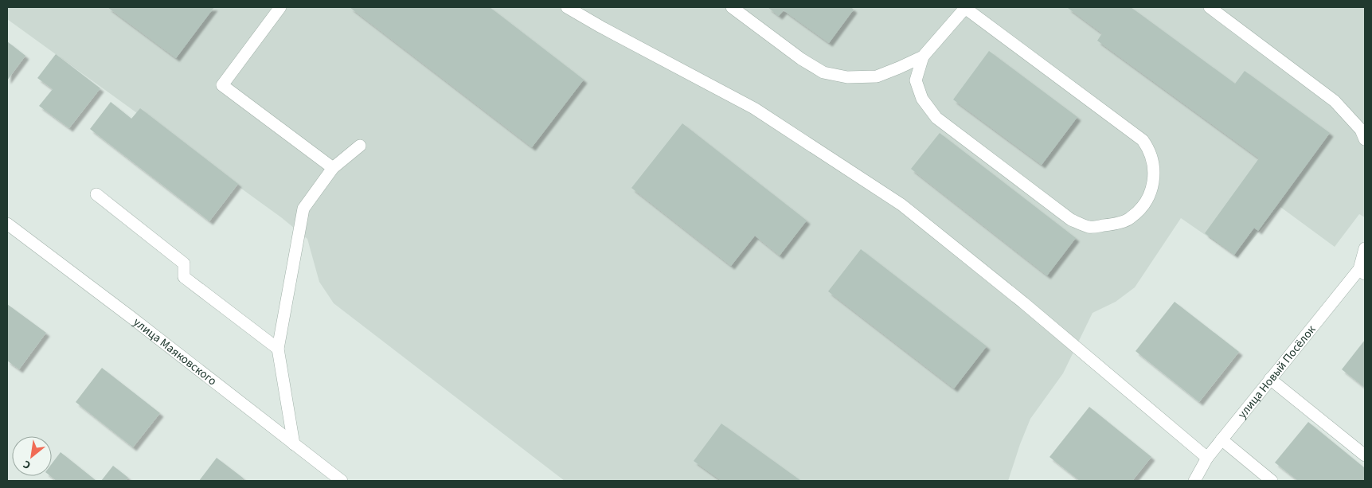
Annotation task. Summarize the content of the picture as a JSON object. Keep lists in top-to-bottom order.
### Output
{
  "streets": {
    "street": ["улица Маяковского", "улица Новый Посёлок"]
  },
  "north": "bottom left"
}
